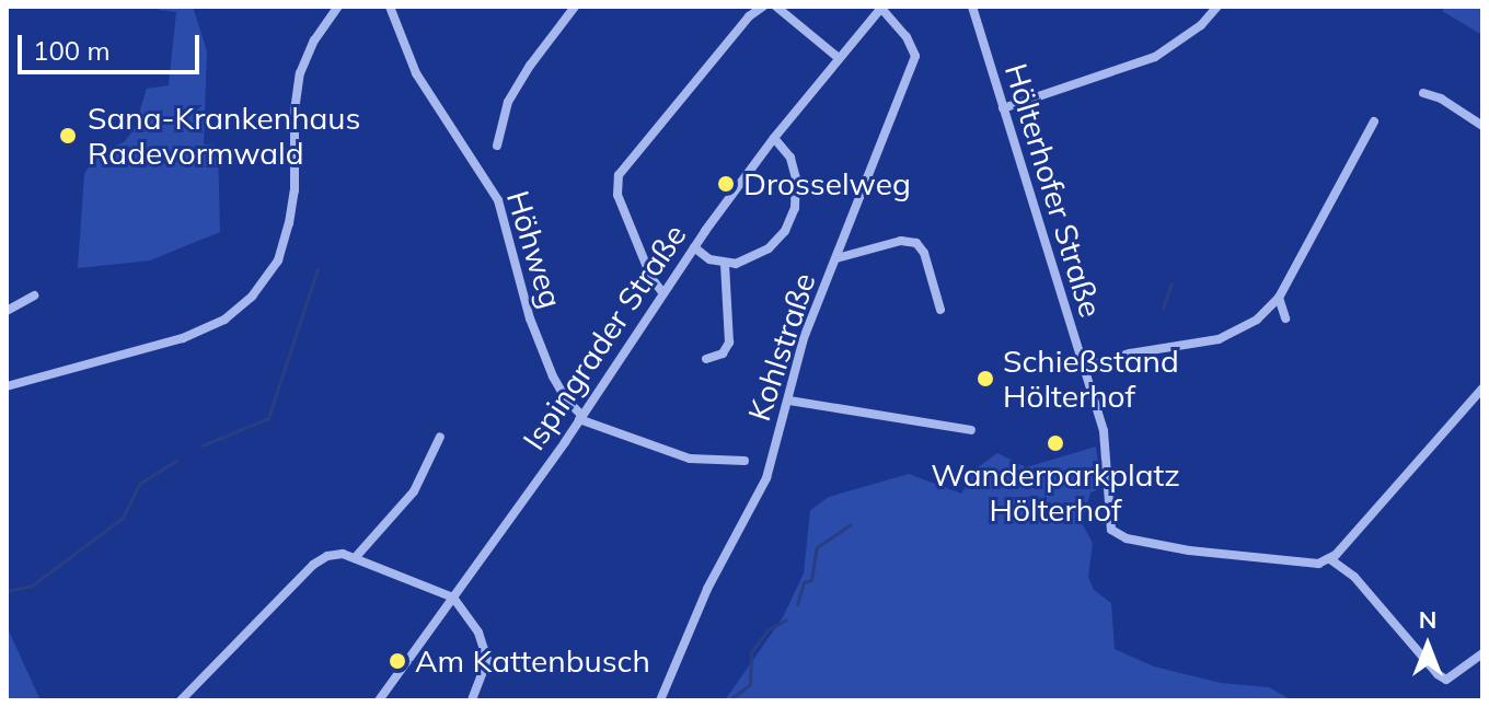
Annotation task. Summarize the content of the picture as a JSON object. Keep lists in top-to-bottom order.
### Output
{
  "streets": {
    "street": [
      "Hölterhofer Straße",
      "Höhweg",
      "Ispingrader Straße",
      "Kohlstraße"
    ]
  },
  "crossings": [
    ["Höhweg", "Ispingrader Straße"],
    ["Ispingrader Straße", "Kohlstraße"]
  ],
  "places": [
    "Sana-Krankenhaus Radevormwald",
    "Drosselweg",
    "Schießstand Hölterhof",
    "Wanderparkplatz Hölterhof",
    "Am Kattenbusch"
  ],
  "scale_bar": "100 m",
  "north": "top"
}
